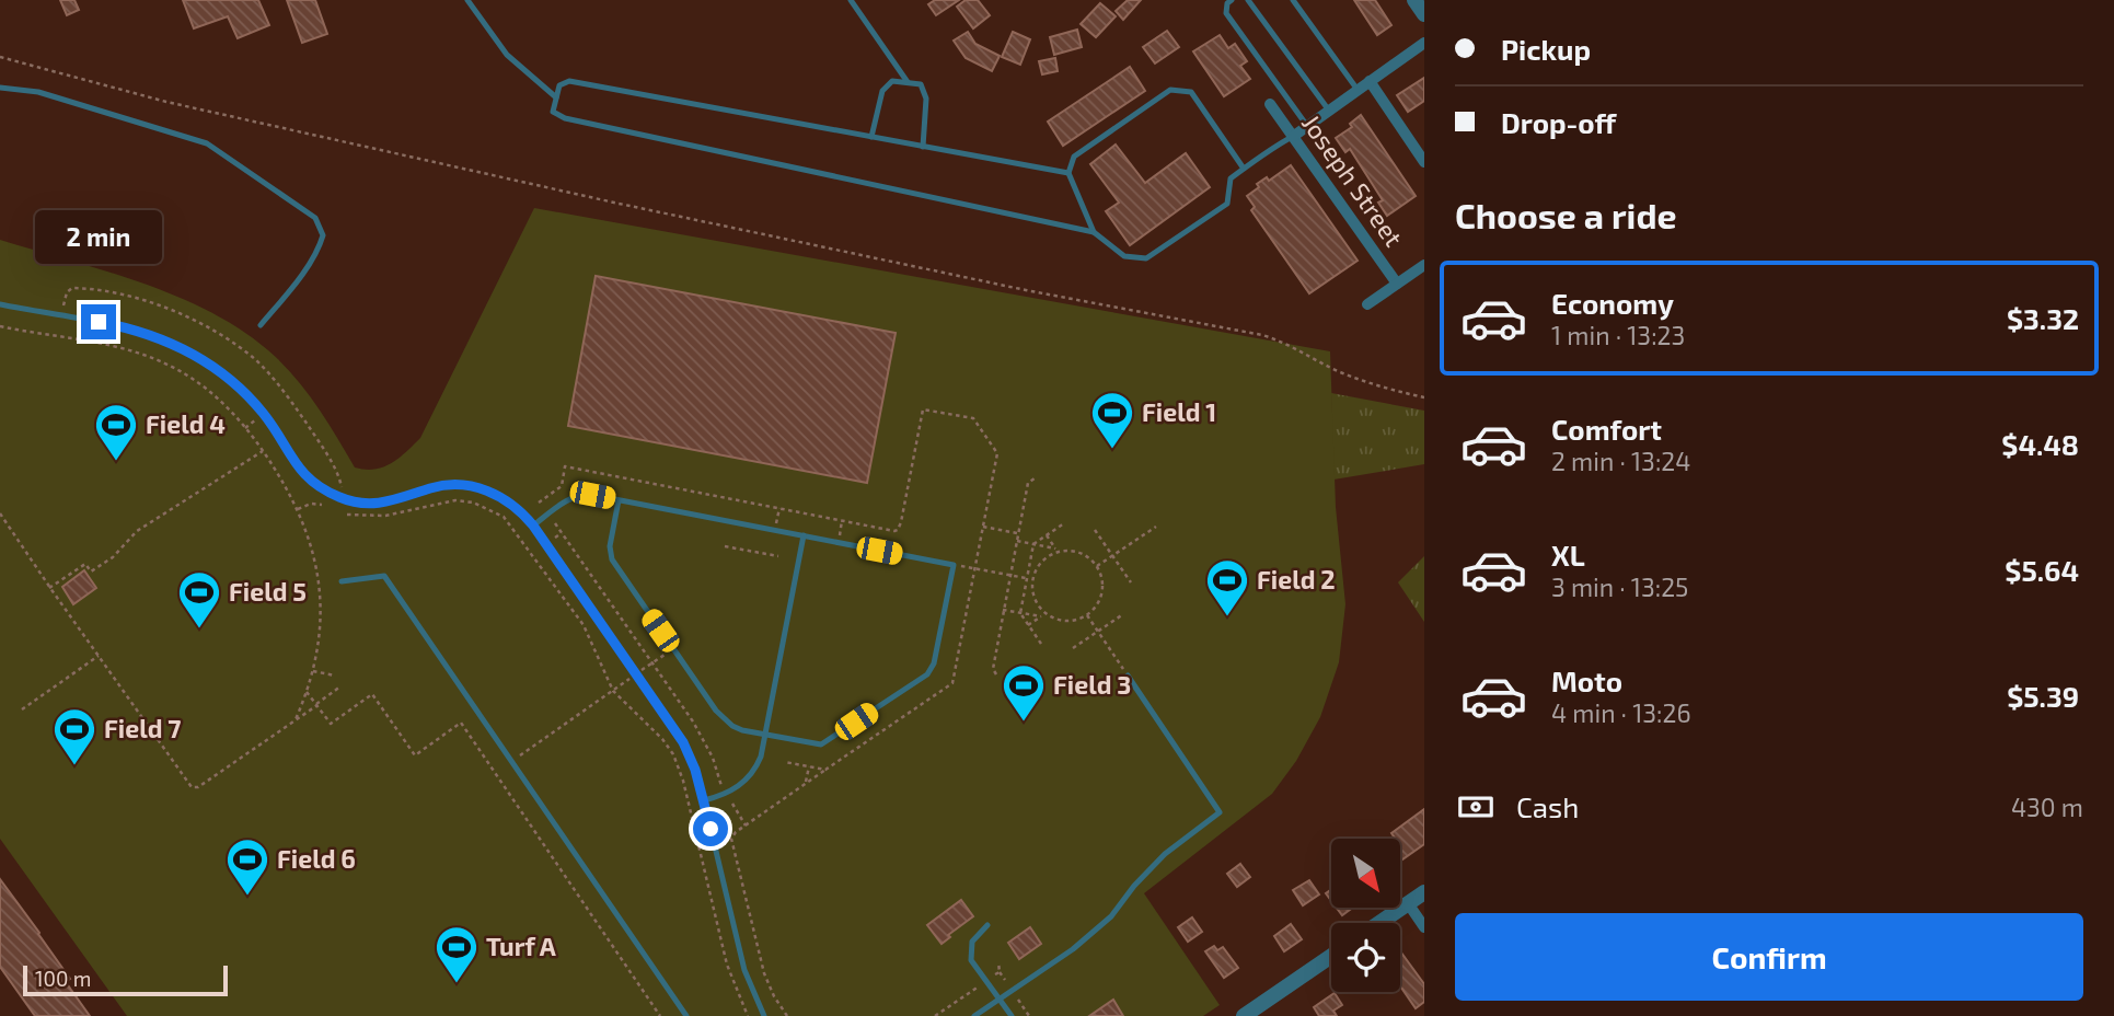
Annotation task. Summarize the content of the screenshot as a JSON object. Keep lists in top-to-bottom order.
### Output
{
  "streets": {
    "street": ["Joseph Street"]
  },
  "places": {
    "sports": [
      "Field 1",
      "Field 4",
      "Field 2",
      "Field 5",
      "Field 3",
      "Field 7",
      "Field 6",
      "Turf A"
    ]
  },
  "scale_bar": "100 m",
  "north": "bottom right",
  "page": {
    "banner": ["Pickup", "Drop-off"],
    "heading": "Choose a ride",
    "bubble": "2 min",
    "list": [
      {
        "name": "Economy",
        "note": "1 min · 13:23",
        "value": "$3.32"
      },
      {
        "name": "Comfort",
        "note": "2 min · 13:24",
        "value": "$4.48"
      },
      {
        "name": "XL",
        "note": "3 min · 13:25",
        "value": "$5.64"
      },
      {
        "name": "Moto",
        "note": "4 min · 13:26",
        "value": "$5.39"
      }
    ],
    "pay": ["Cash", "430 m"],
    "buttons": "Confirm",
    "scale": "100 m"
  }
}
